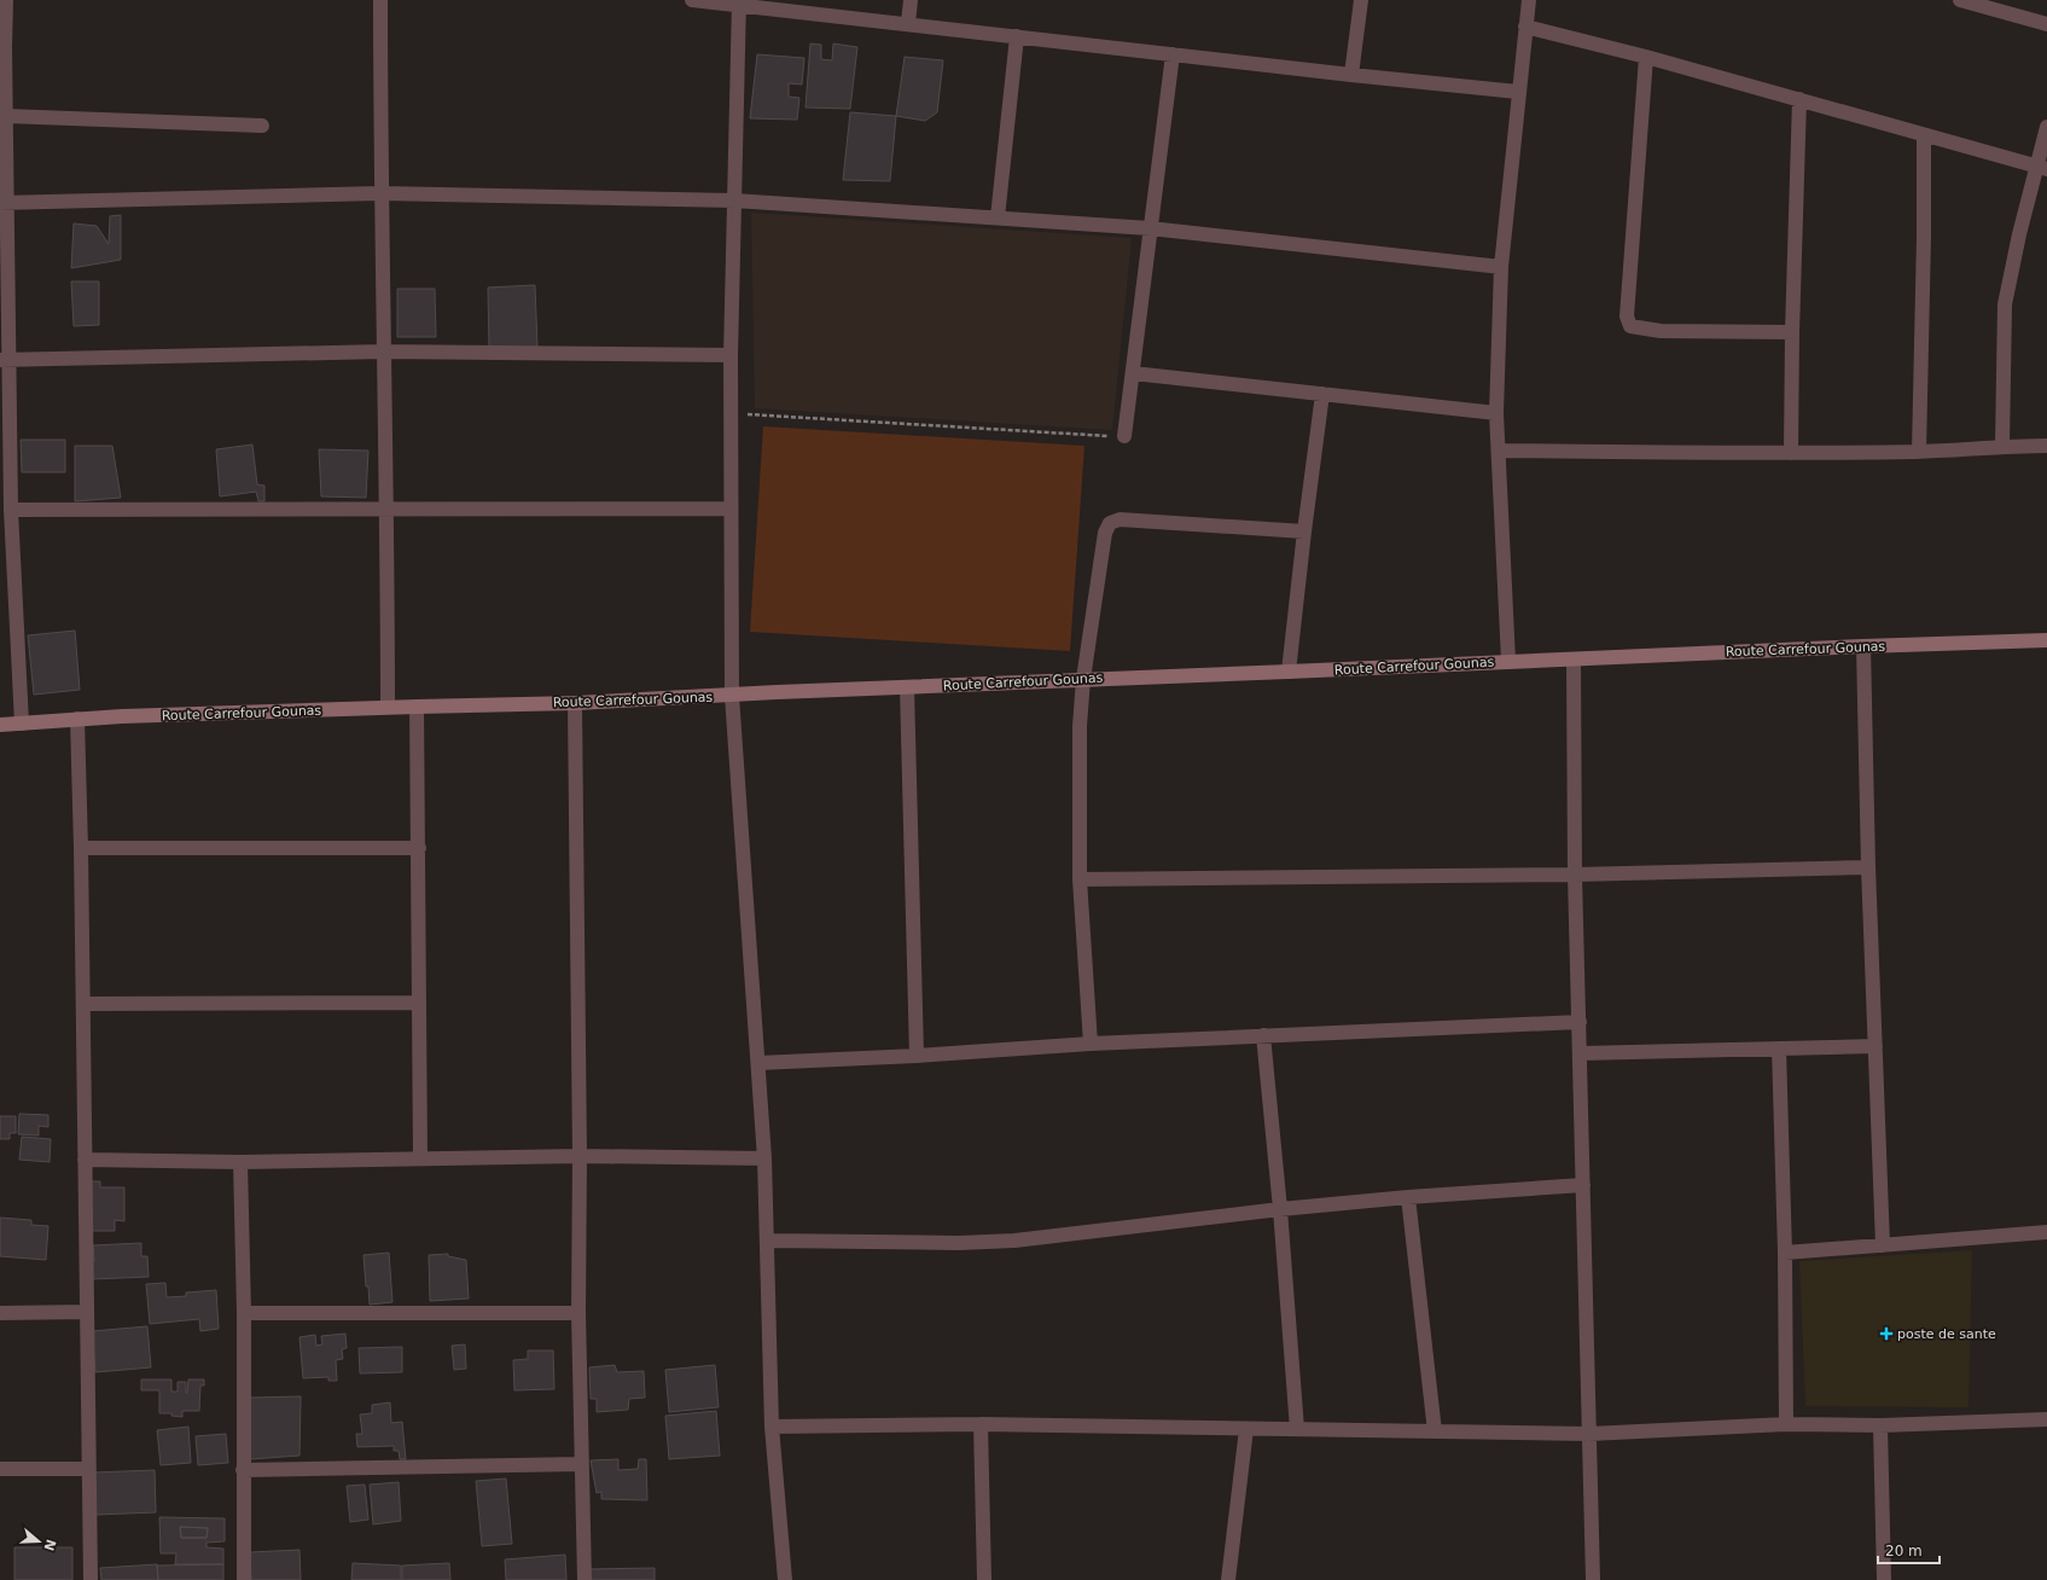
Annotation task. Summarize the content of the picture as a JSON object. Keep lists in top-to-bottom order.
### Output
{
  "streets": {
    "main road": ["Route Carrefour Gounas"]
  },
  "places": {
    "health": ["poste de sante"]
  },
  "scale_bar": "20 m",
  "north": "right"
}
